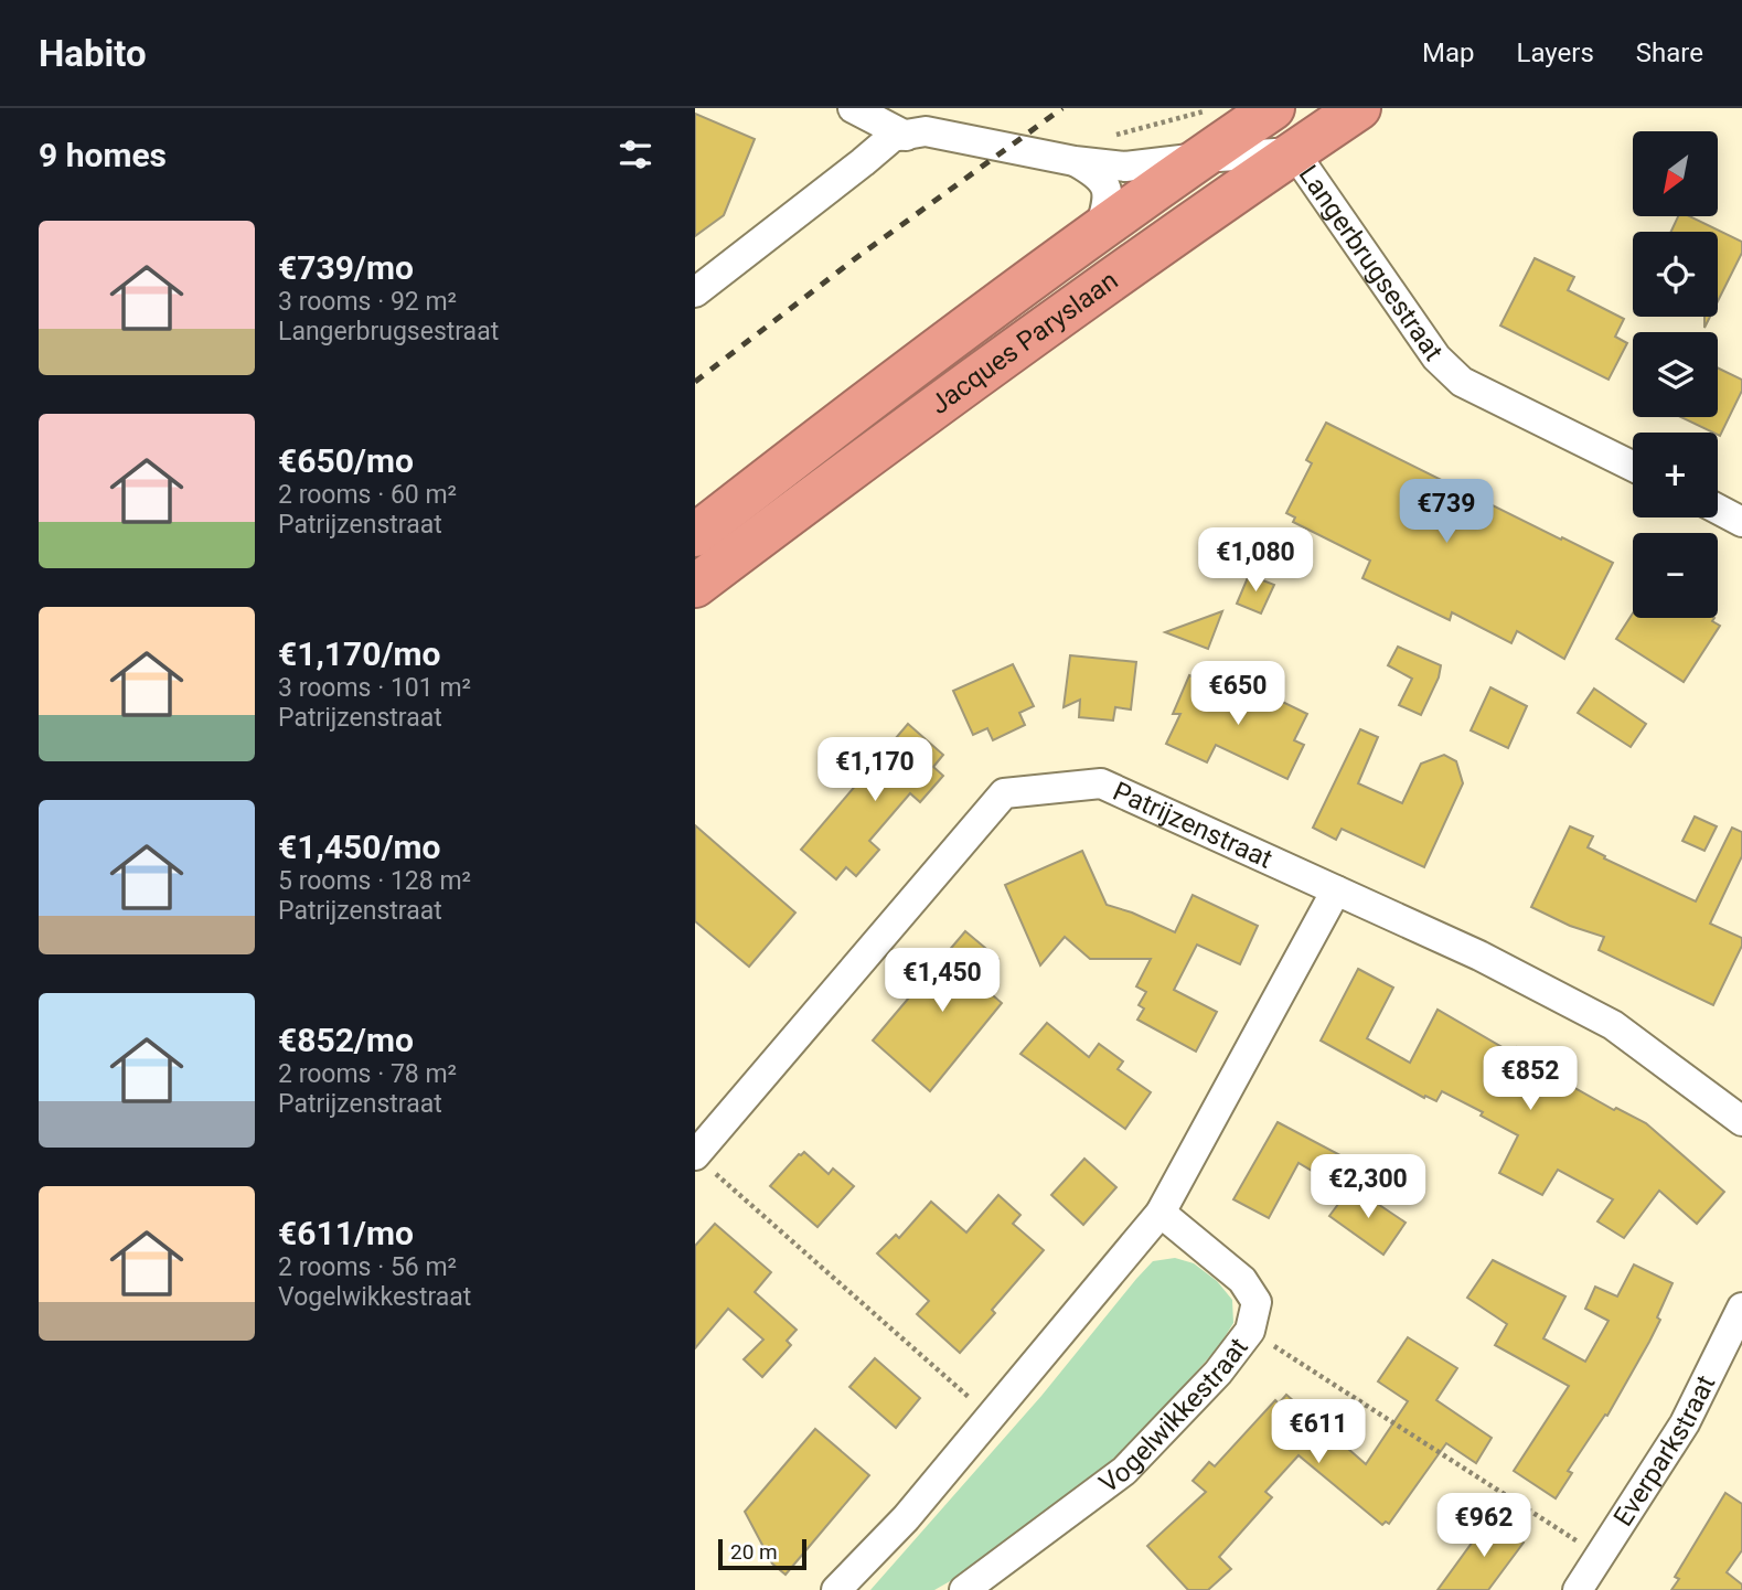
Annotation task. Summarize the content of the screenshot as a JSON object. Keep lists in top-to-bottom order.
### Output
{
  "streets": {
    "highway": ["Jacques Paryslaan"],
    "street": [
      "Langerbrugsestraat",
      "Patrijzenstraat",
      "Vogelwikkestraat",
      "Everparkstraat"
    ]
  },
  "crossings": [
    ["Langerbrugsestraat", "Jacques Paryslaan"]
  ],
  "scale_bar": "20 m",
  "north": "bottom left",
  "page": {
    "header": "Habito",
    "nav": ["Map", "Layers", "Share"],
    "heading": "9 homes",
    "map_buttons": ["+", "−"],
    "list": [
      {
        "name": "€739/mo",
        "note": "3 rooms · 92 m² · Langerbrugsestraat"
      },
      {
        "name": "€650/mo",
        "note": "2 rooms · 60 m² · Patrijzenstraat"
      },
      {
        "name": "€1,170/mo",
        "note": "3 rooms · 101 m² · Patrijzenstraat"
      },
      {
        "name": "€1,450/mo",
        "note": "5 rooms · 128 m² · Patrijzenstraat"
      },
      {
        "name": "€852/mo",
        "note": "2 rooms · 78 m² · Patrijzenstraat"
      },
      {
        "name": "€611/mo",
        "note": "2 rooms · 56 m² · Vogelwikkestraat"
      }
    ],
    "price": [
      "€739",
      "€1,080",
      "€650",
      "€1,170",
      "€1,450",
      "€852",
      "€2,300",
      "€611",
      "€962"
    ],
    "scale": "20 m"
  }
}
